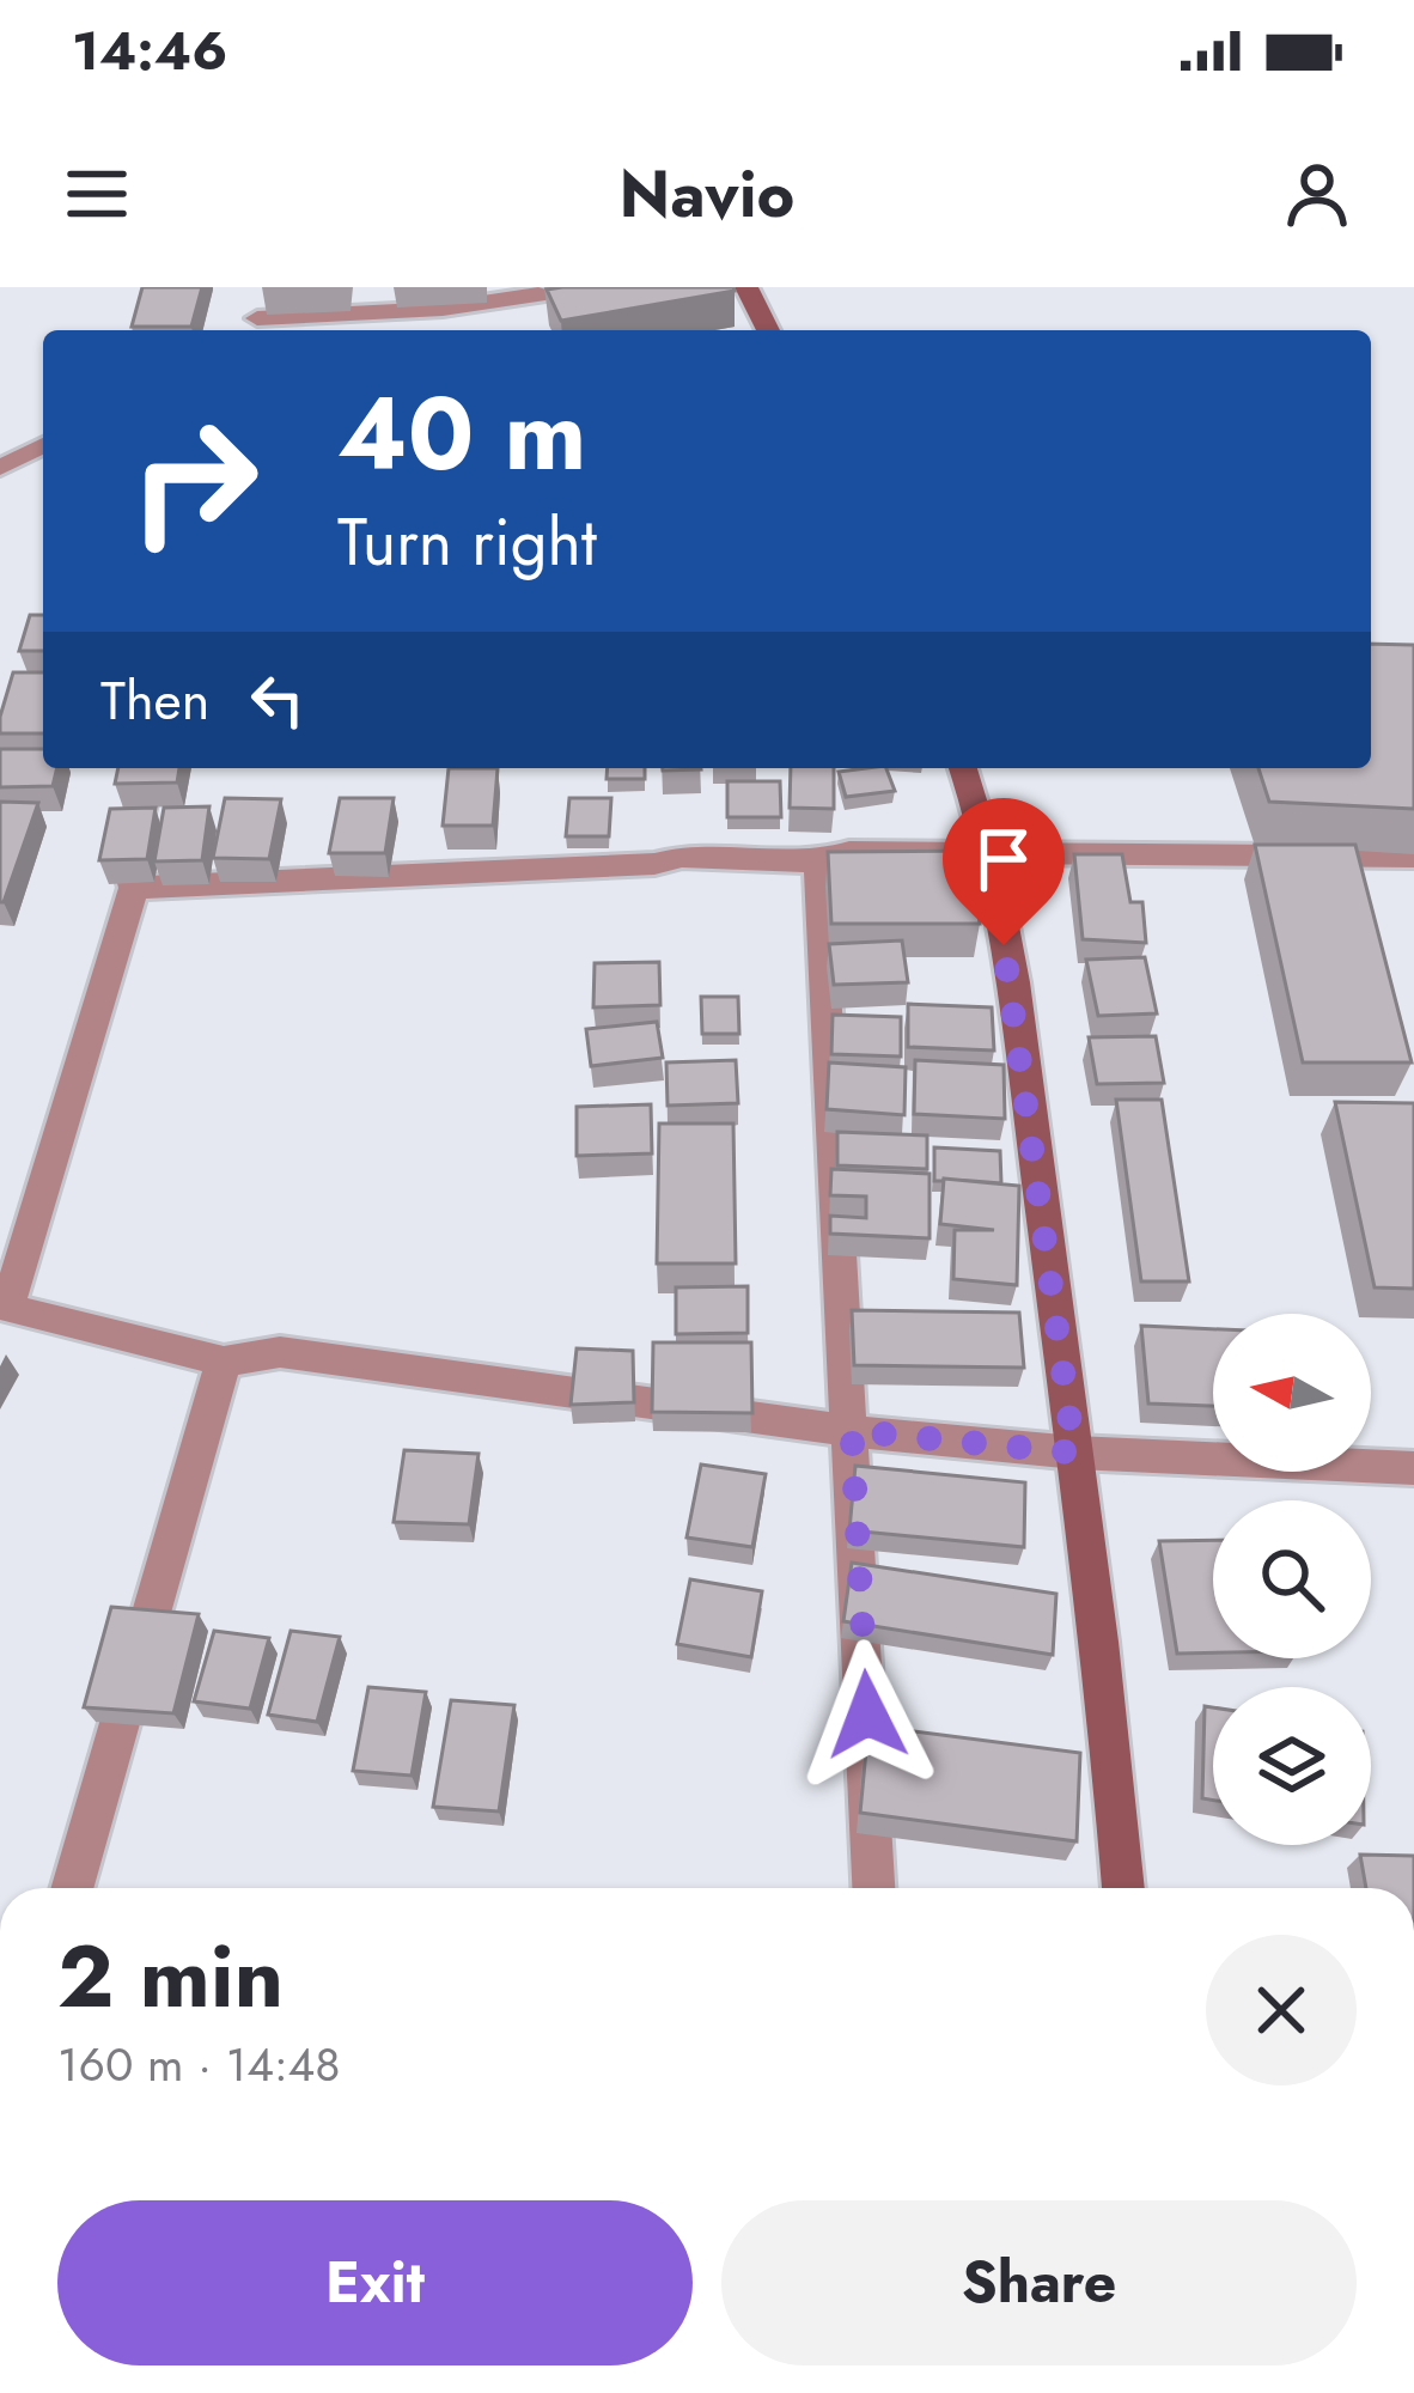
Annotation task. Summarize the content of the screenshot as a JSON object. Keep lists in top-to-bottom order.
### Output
{
  "north": "left",
  "page": {
    "status": "14:46",
    "header": "Navio",
    "turn": ["40 m", "Turn right"],
    "then": "Then",
    "heading": ["2 min", "160 m · 14:48"],
    "buttons": ["Exit", "Share"]
  }
}
